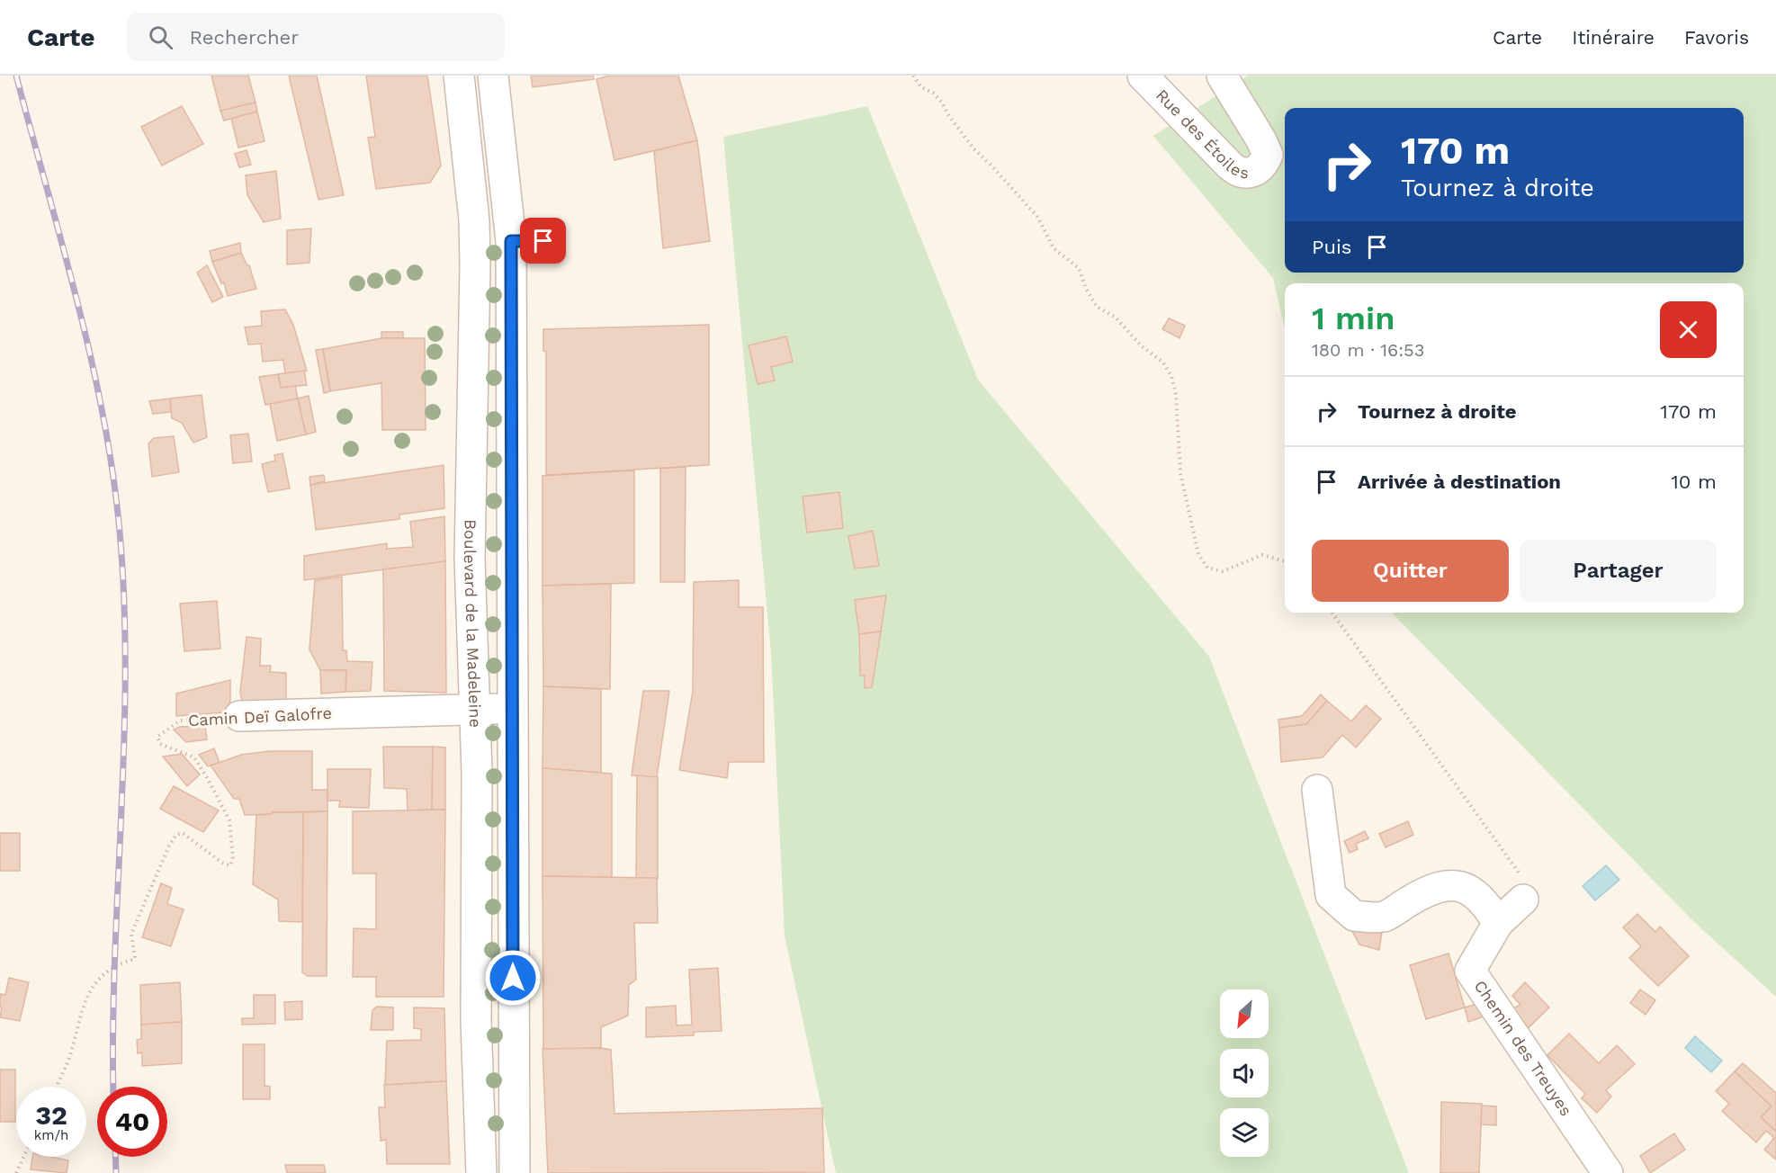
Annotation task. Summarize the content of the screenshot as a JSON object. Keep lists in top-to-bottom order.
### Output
{
  "streets": {
    "street": [
      "Rue des Étoiles",
      "Boulevard de la Madeleine",
      "Camin Deï Galofre",
      "Chemin des Treuyes"
    ]
  },
  "crossings": [
    ["Boulevard de la Madeleine", "Camin Deï Galofre"]
  ],
  "north": "bottom left",
  "page": {
    "header": "Carte",
    "search": "Rechercher",
    "nav": ["Carte", "Itinéraire", "Favoris"],
    "turn": ["170 m", "Tournez à droite"],
    "then": "Puis",
    "heading": ["1 min", "180 m · 16:53"],
    "list": [
      {
        "name": "Tournez à droite",
        "value": "170 m"
      },
      {
        "name": "Arrivée à destination",
        "value": "10 m"
      }
    ],
    "buttons": ["Quitter", "Partager"],
    "speed": "32 km/h",
    "limit": "40"
  }
}
